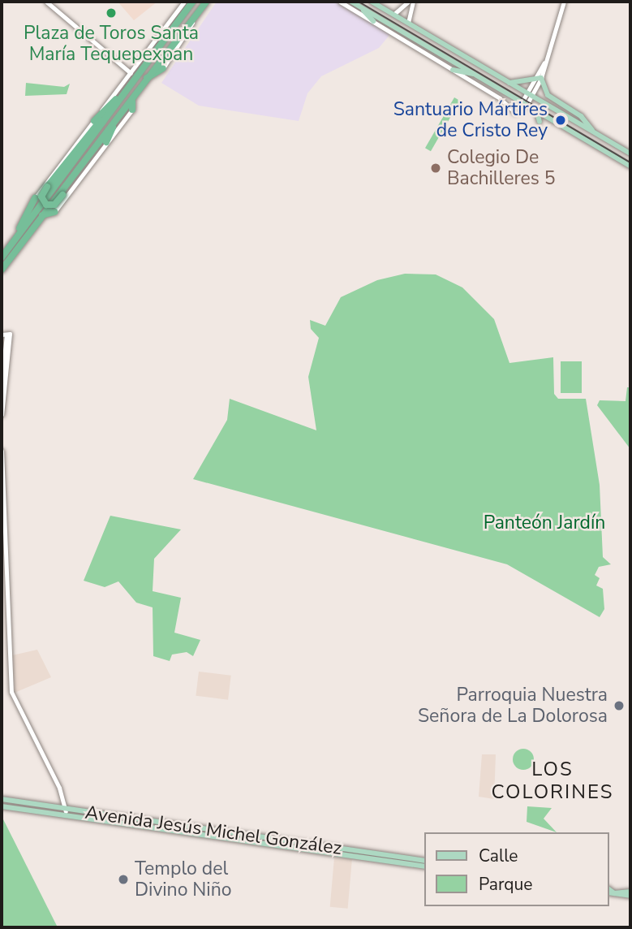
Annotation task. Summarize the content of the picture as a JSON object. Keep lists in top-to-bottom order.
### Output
{
  "streets": {
    "main road": ["Avenida Jesús Michel González"]
  },
  "districts": ["LOS COLORINES"],
  "parks": ["Panteón Jardín"],
  "places": [
    "Plaza de Toros Santa María Tequepexpan",
    "Santuario Mártires de Cristo Rey",
    "Colegio De Bachilleres 5",
    "Parroquia Nuestra Señora de La Dolorosa",
    "Templo del Divino Niño"
  ],
  "legend": ["Calle", "Parque"]
}
